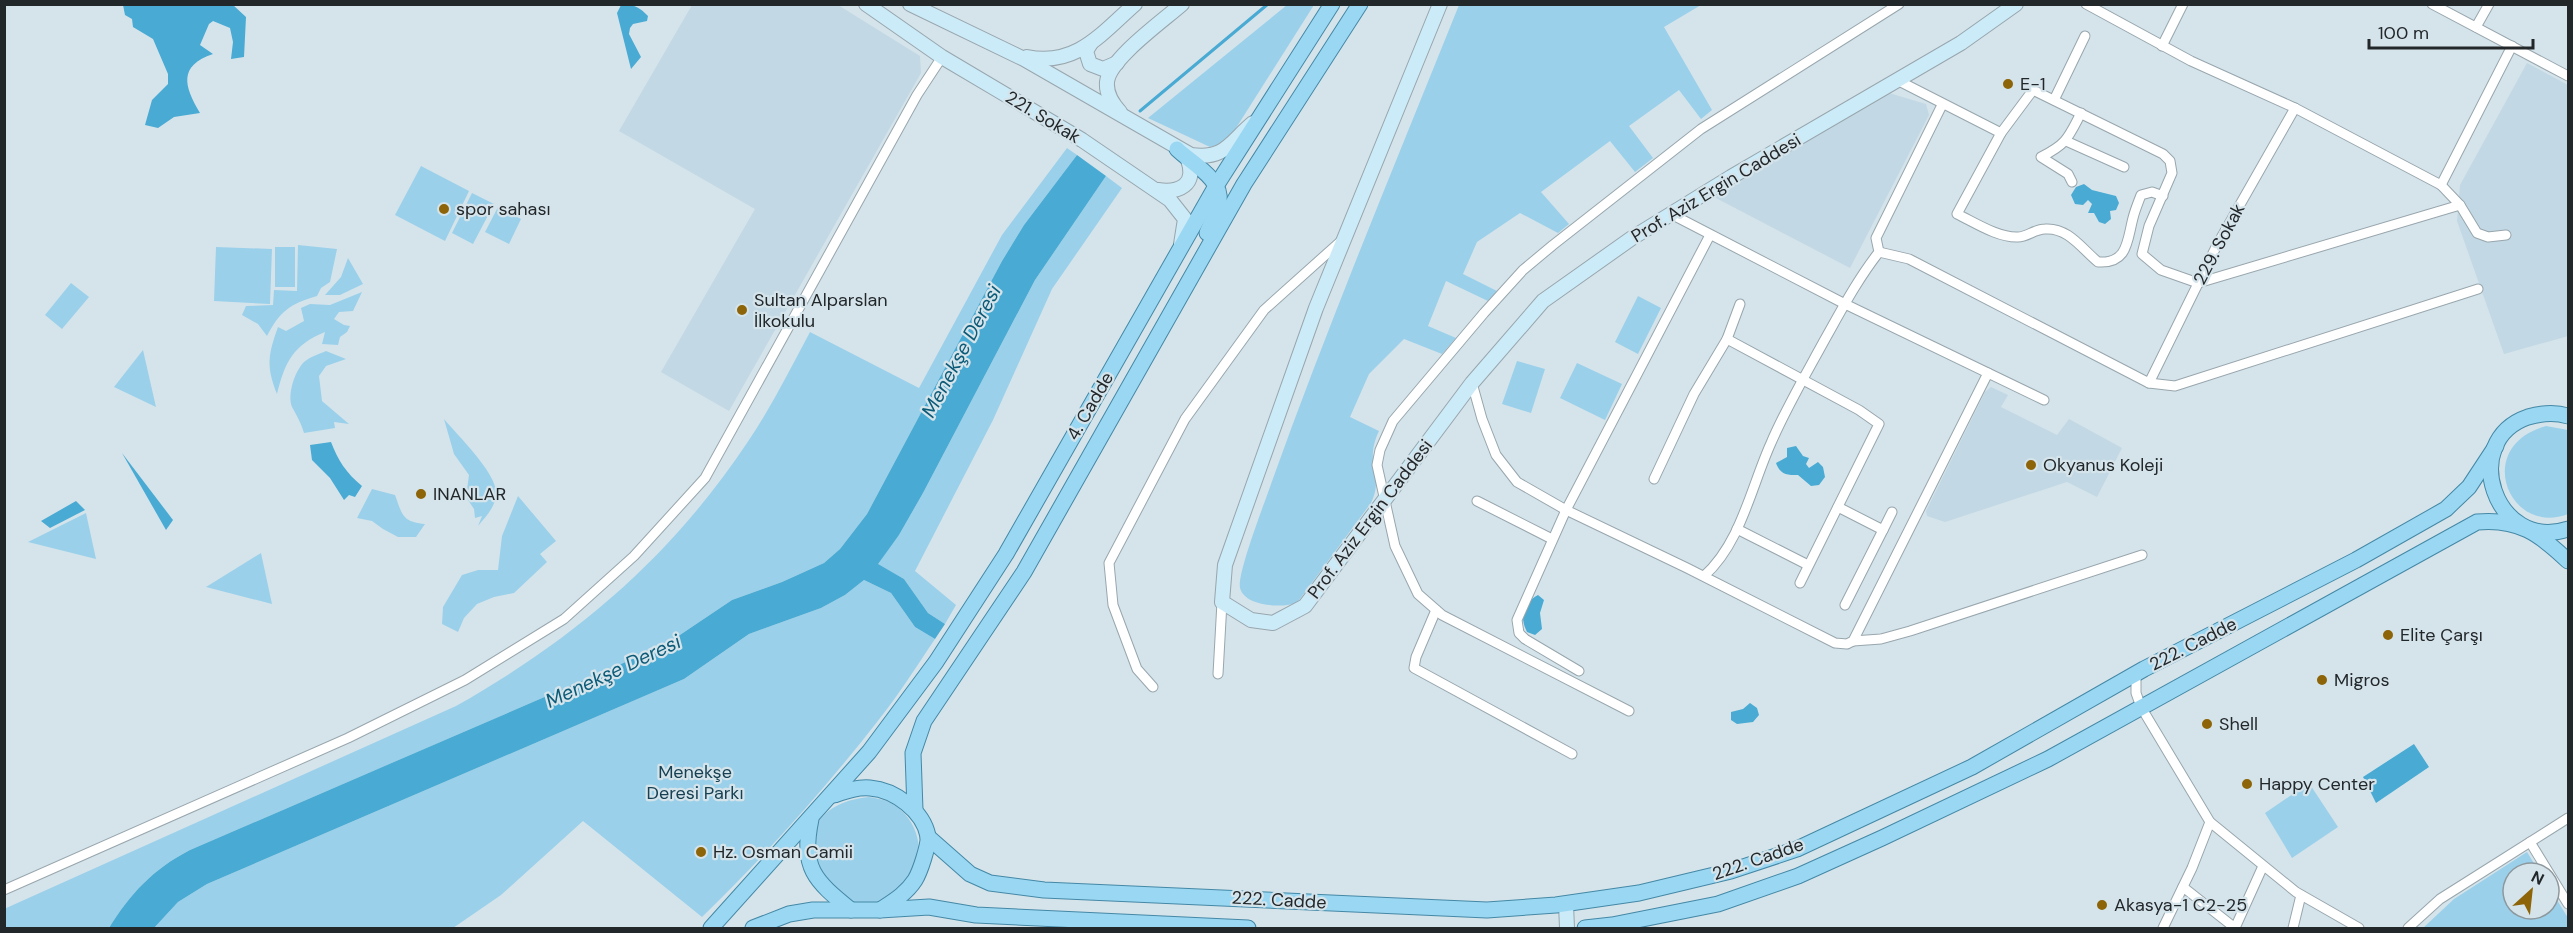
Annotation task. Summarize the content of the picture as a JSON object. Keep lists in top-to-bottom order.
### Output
{
  "streets": {
    "main road": ["4. Cadde", "222. Cadde"],
    "street": ["221. Sokak", "Prof. Aziz Ergin Caddesi", "229. Sokak"]
  },
  "crossings": [
    ["221. Sokak", "4. Cadde"],
    ["4. Cadde", "222. Cadde"]
  ],
  "water": ["Menekşe Deresi"],
  "parks": ["Menekşe Deresi Parkı"],
  "places": [
    "E-1",
    "spor sahası",
    "Sultan Alparslan İlkokulu",
    "Okyanus Koleji",
    "INANLAR",
    "Elite Çarşı",
    "Migros",
    "Shell",
    "Happy Center",
    "Hz. Osman Camii",
    "Akasya-1 C2-25"
  ],
  "scale_bar": "100 m",
  "north": "top right"
}
